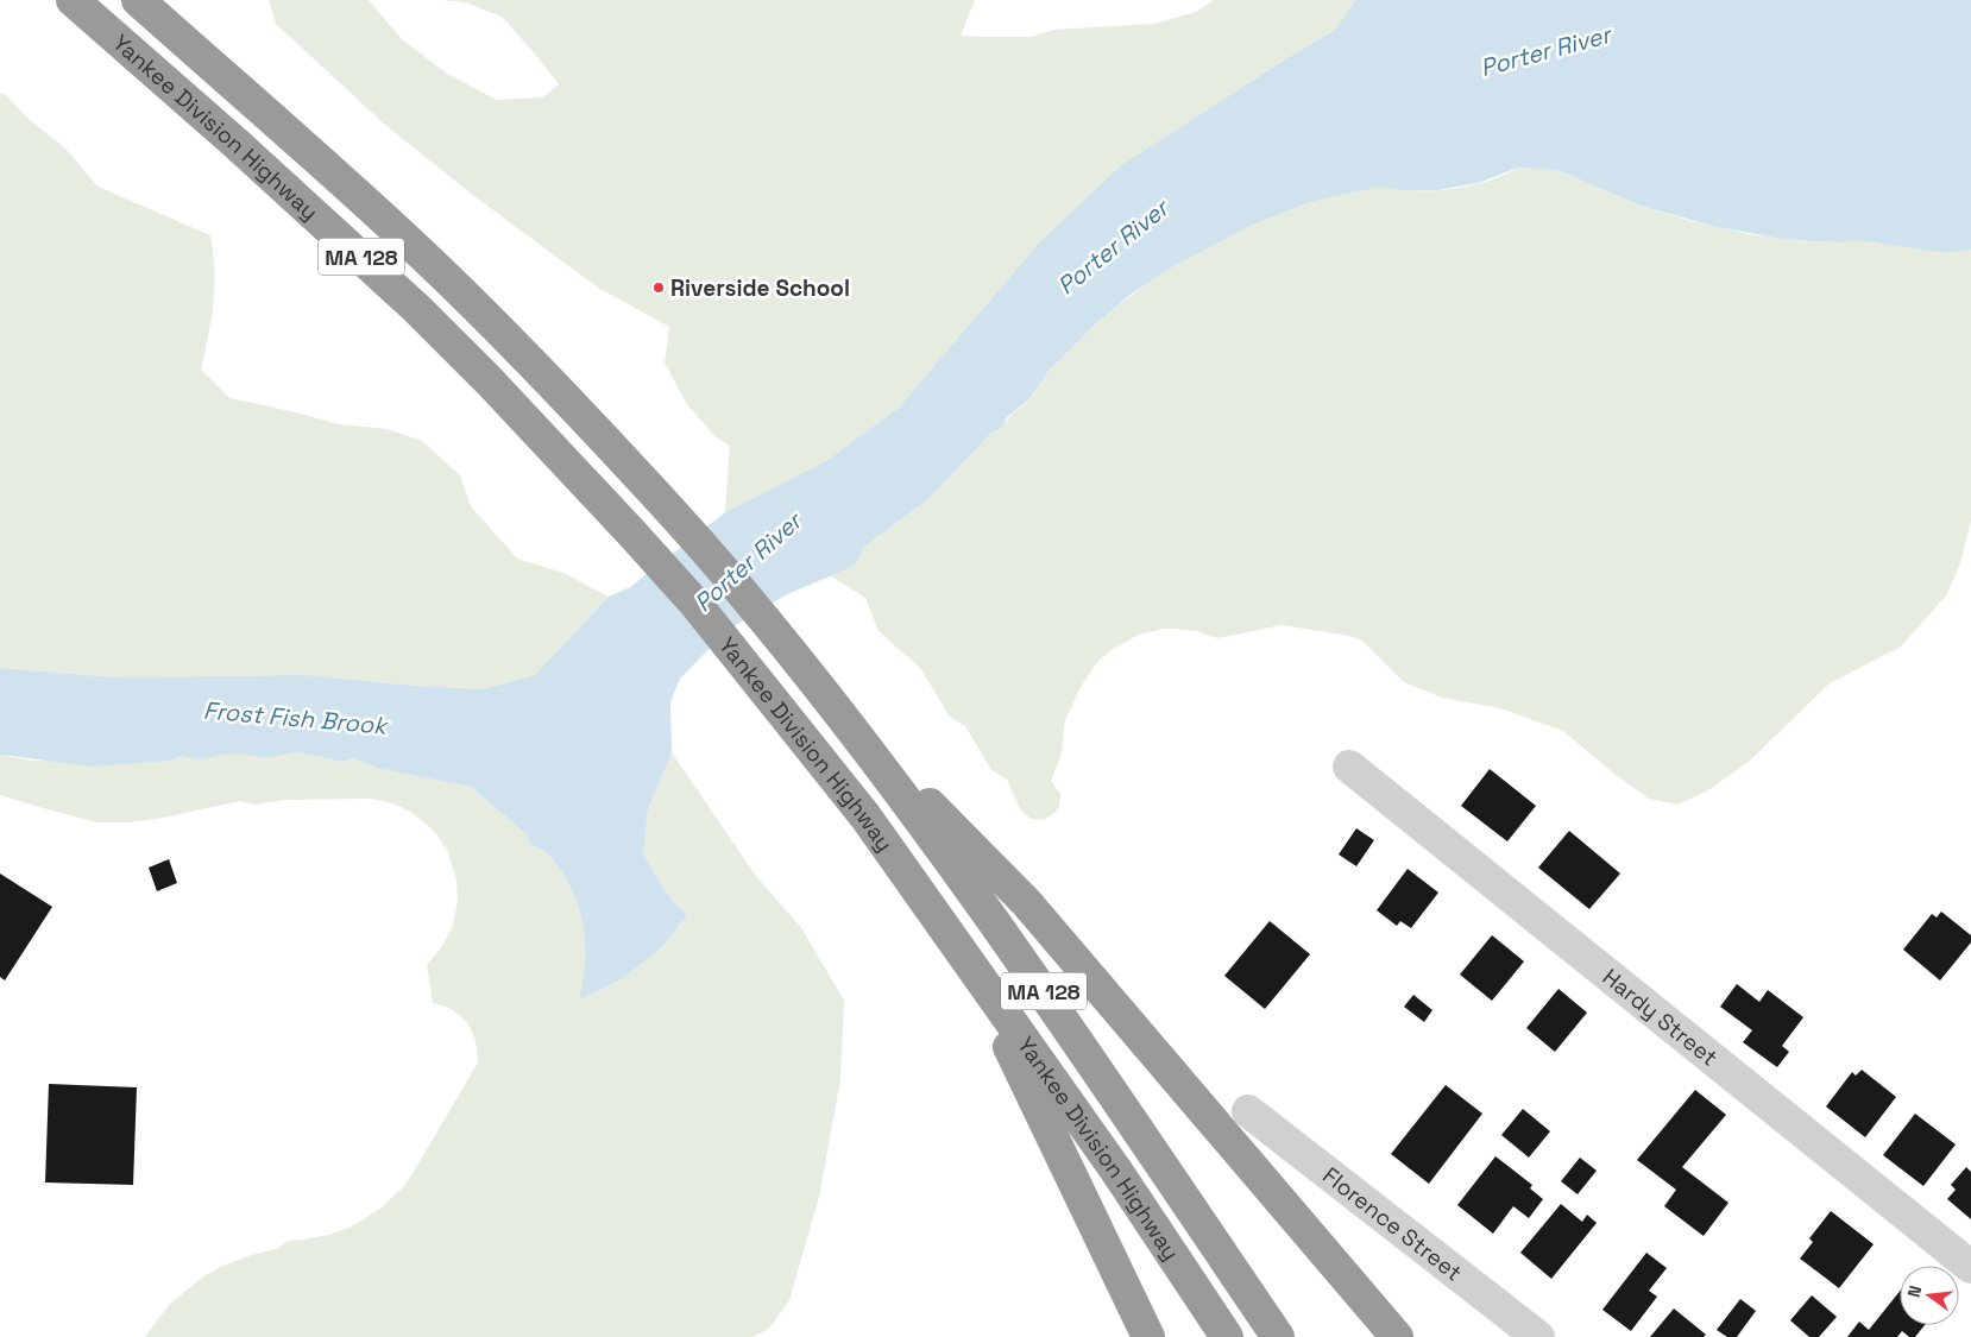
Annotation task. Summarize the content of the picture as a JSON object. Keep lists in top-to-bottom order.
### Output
{
  "streets": {
    "highway": ["Yankee Division Highway", "MA 128"],
    "street": ["Hardy Street", "Florence Street"]
  },
  "water": ["Porter River", "Frost Fish Brook"],
  "places": ["Riverside School"],
  "north": "left"
}
